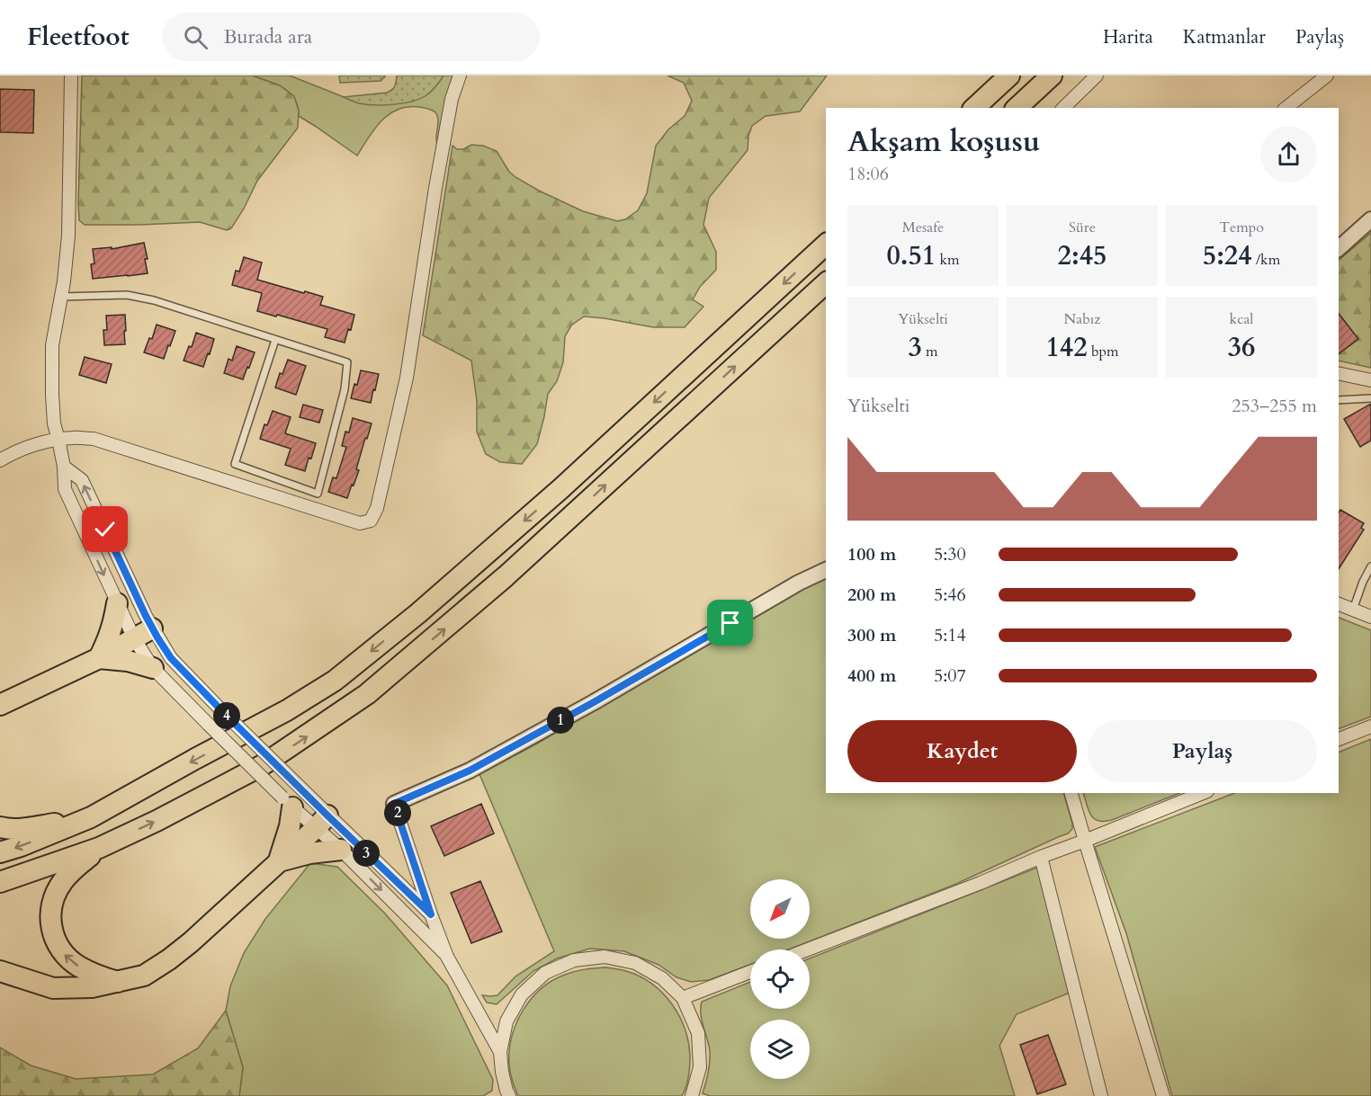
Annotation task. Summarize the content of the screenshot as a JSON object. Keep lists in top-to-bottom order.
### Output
{
  "north": "bottom left",
  "page": {
    "header": "Fleetfoot",
    "search": "Burada ara",
    "nav": ["Harita", "Katmanlar", "Paylaş"],
    "heading": ["Akşam koşusu", "18:06"],
    "stats": [
      ["Mesafe", "0.51 km"],
      ["Süre", "2:45"],
      ["Tempo", "5:24 /km"],
      ["Yükselti", "3 m"],
      ["Nabız", "142 bpm"],
      ["kcal", "36"]
    ],
    "chart": ["Yükselti", "253–255 m"],
    "list": [
      {
        "name": "100 m",
        "note": "5:30"
      },
      {
        "name": "200 m",
        "note": "5:46"
      },
      {
        "name": "300 m",
        "note": "5:14"
      },
      {
        "name": "400 m",
        "note": "5:07"
      }
    ],
    "pins": [
      "4",
      "1",
      "2",
      "3"
    ],
    "buttons": ["Kaydet", "Paylaş"]
  }
}
